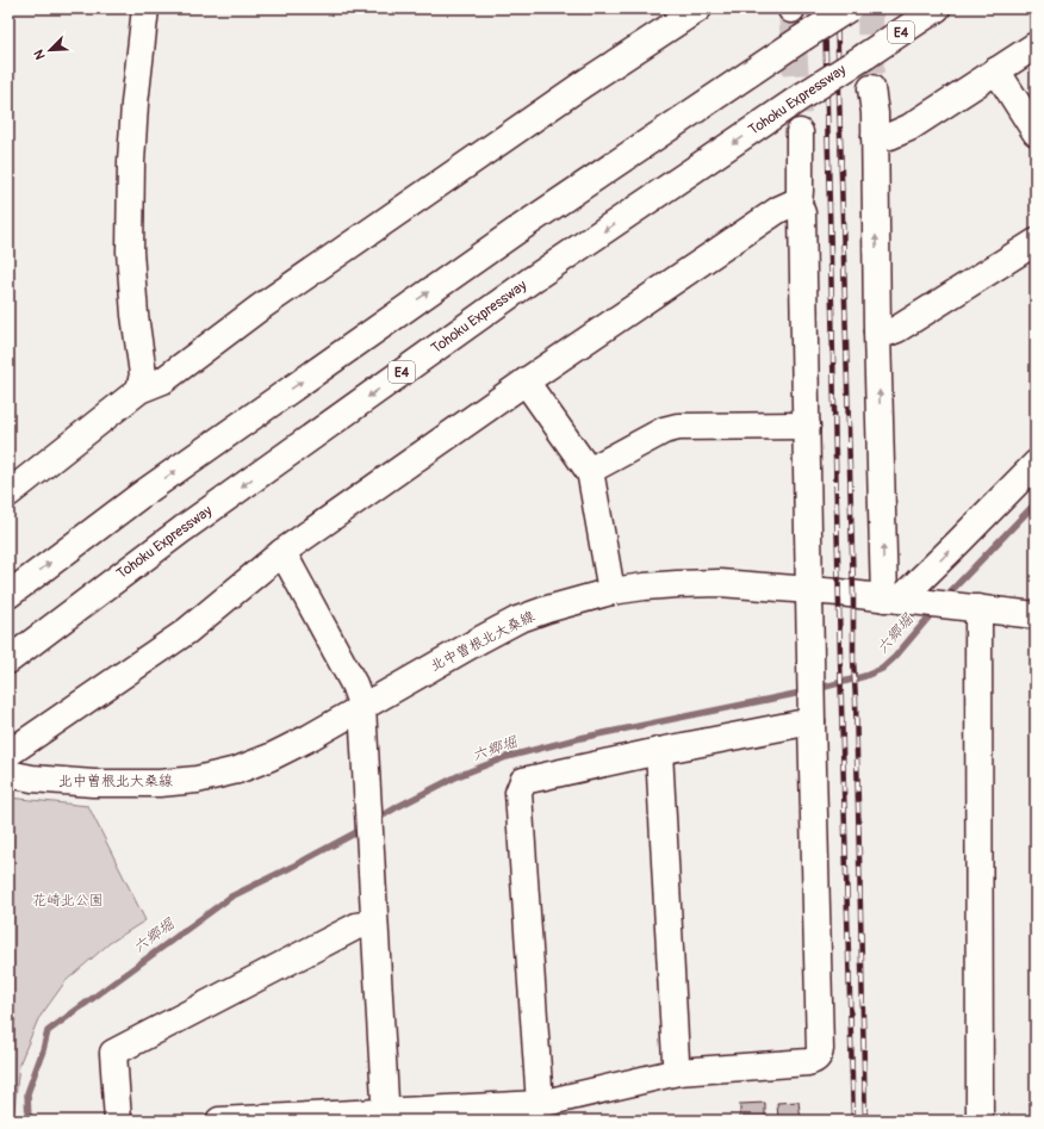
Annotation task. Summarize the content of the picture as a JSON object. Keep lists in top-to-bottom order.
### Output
{
  "streets": {
    "main road": ["E4", "Tohoku Expressway", "北中曽根北大桑線"]
  },
  "water": ["六郷堀"],
  "parks": ["花崎北公園"],
  "north": "bottom left"
}
